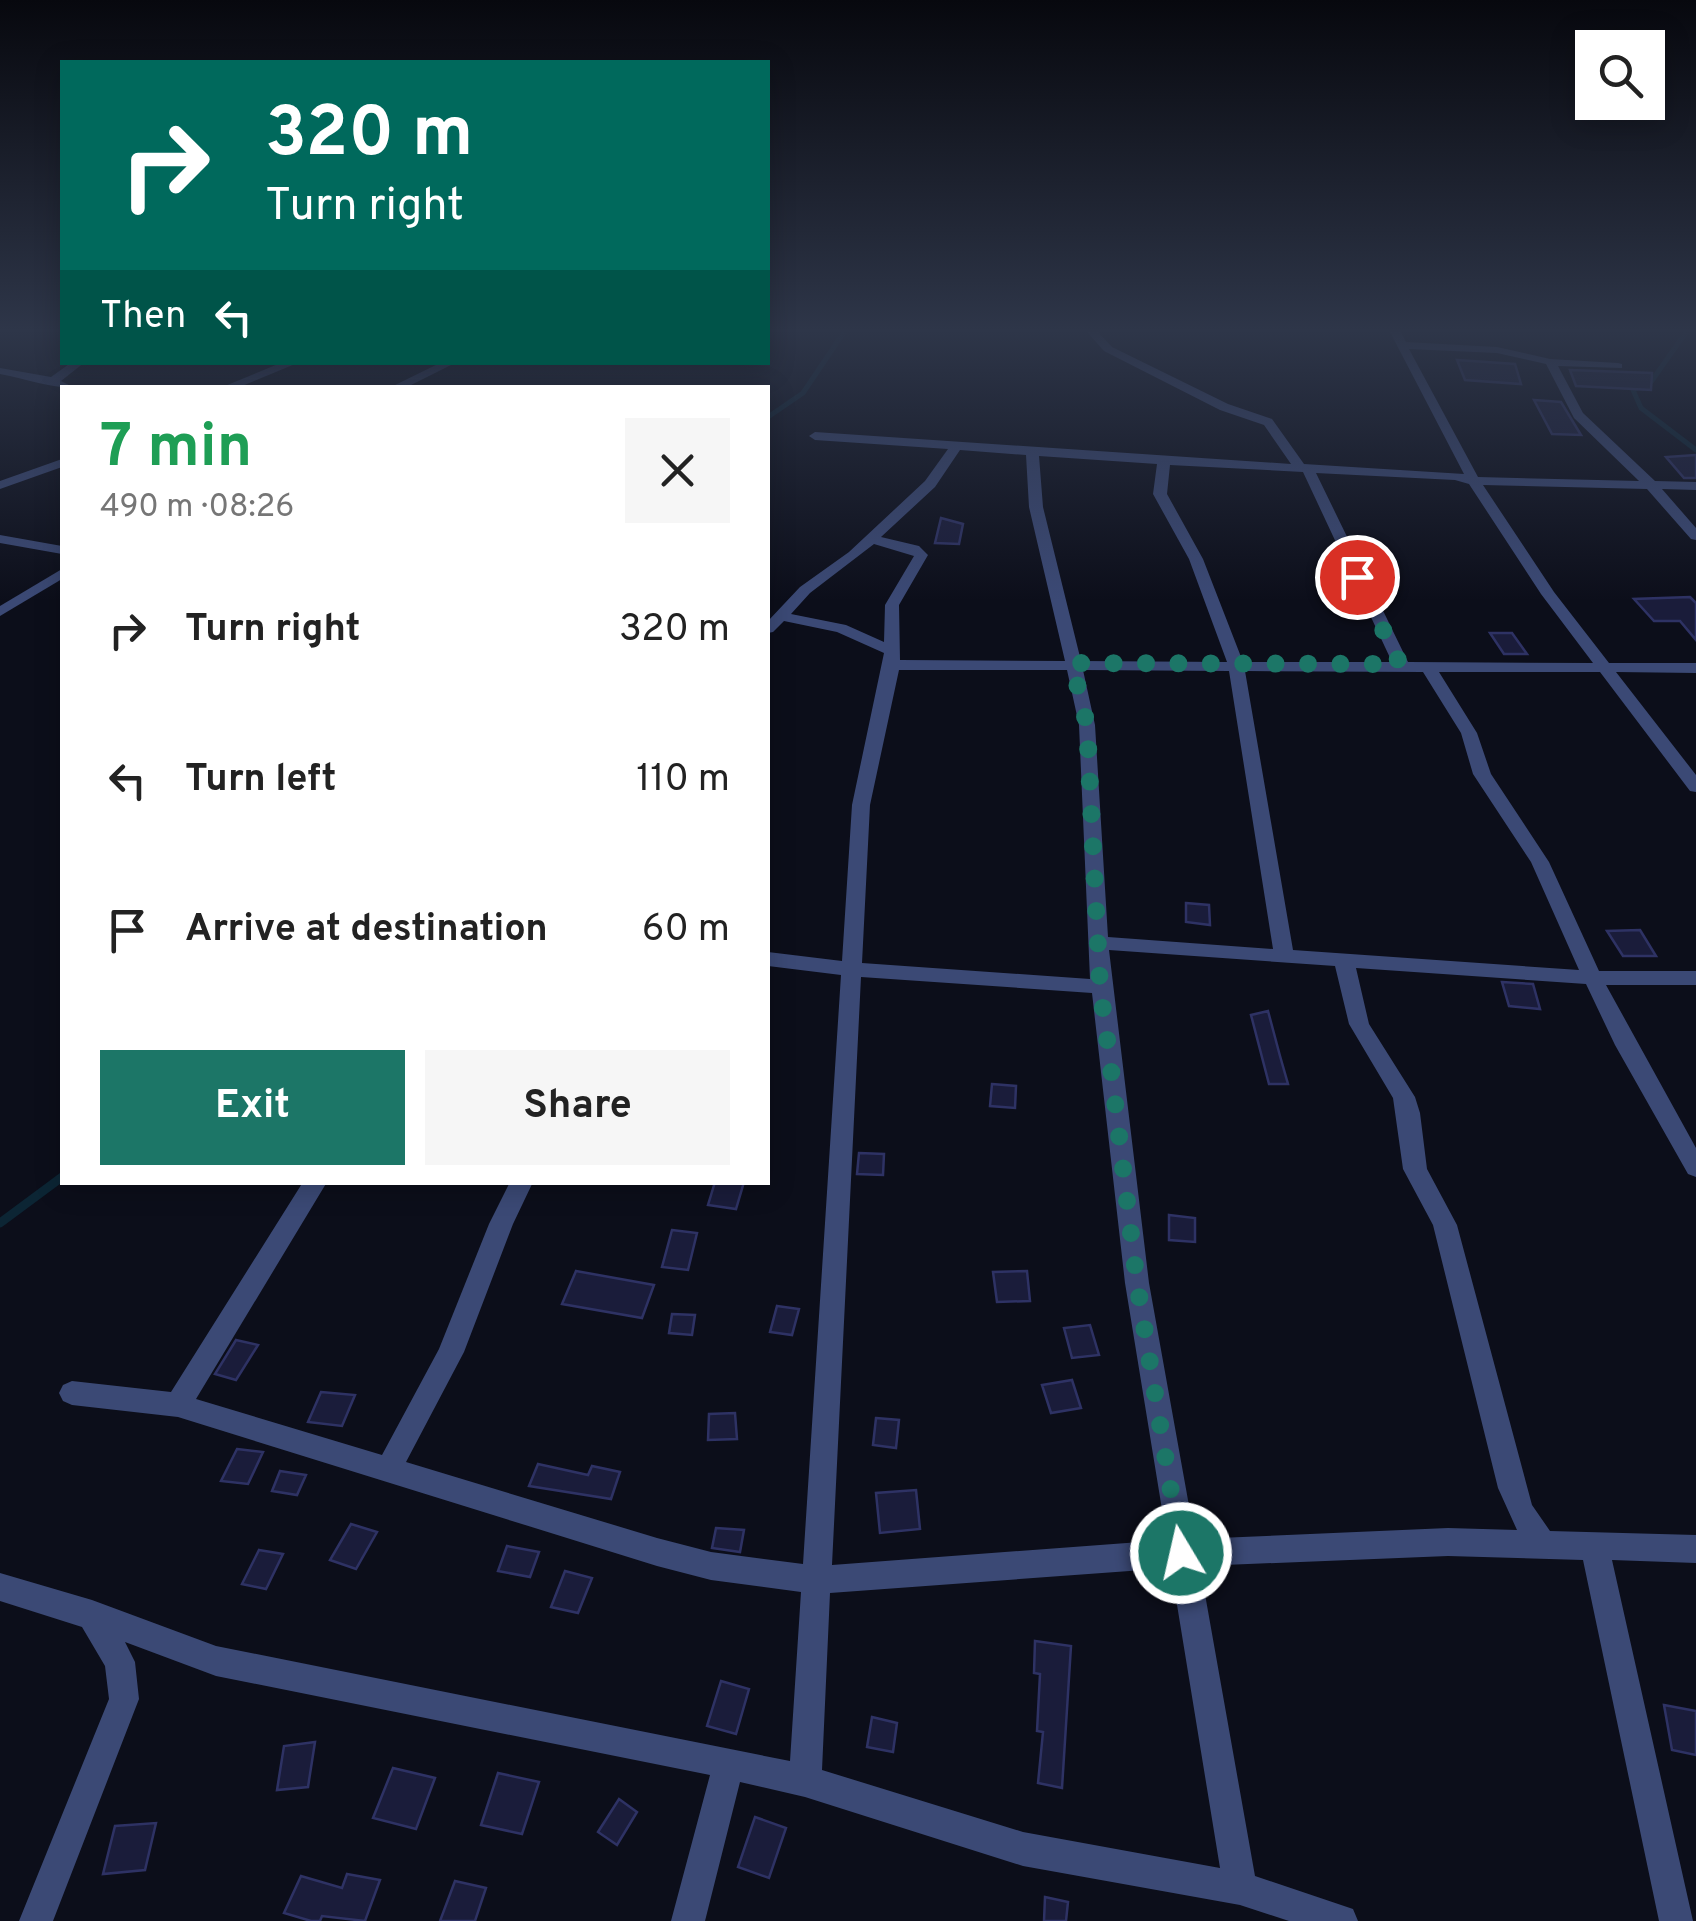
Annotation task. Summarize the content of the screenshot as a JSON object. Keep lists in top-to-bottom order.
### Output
{
  "page": {
    "turn": ["320 m", "Turn right"],
    "then": "Then",
    "heading": ["7 min", "490 m · 08:26"],
    "list": [
      {
        "name": "Turn right",
        "value": "320 m"
      },
      {
        "name": "Turn left",
        "value": "110 m"
      },
      {
        "name": "Arrive at destination",
        "value": "60 m"
      }
    ],
    "buttons": ["Exit", "Share"]
  }
}
